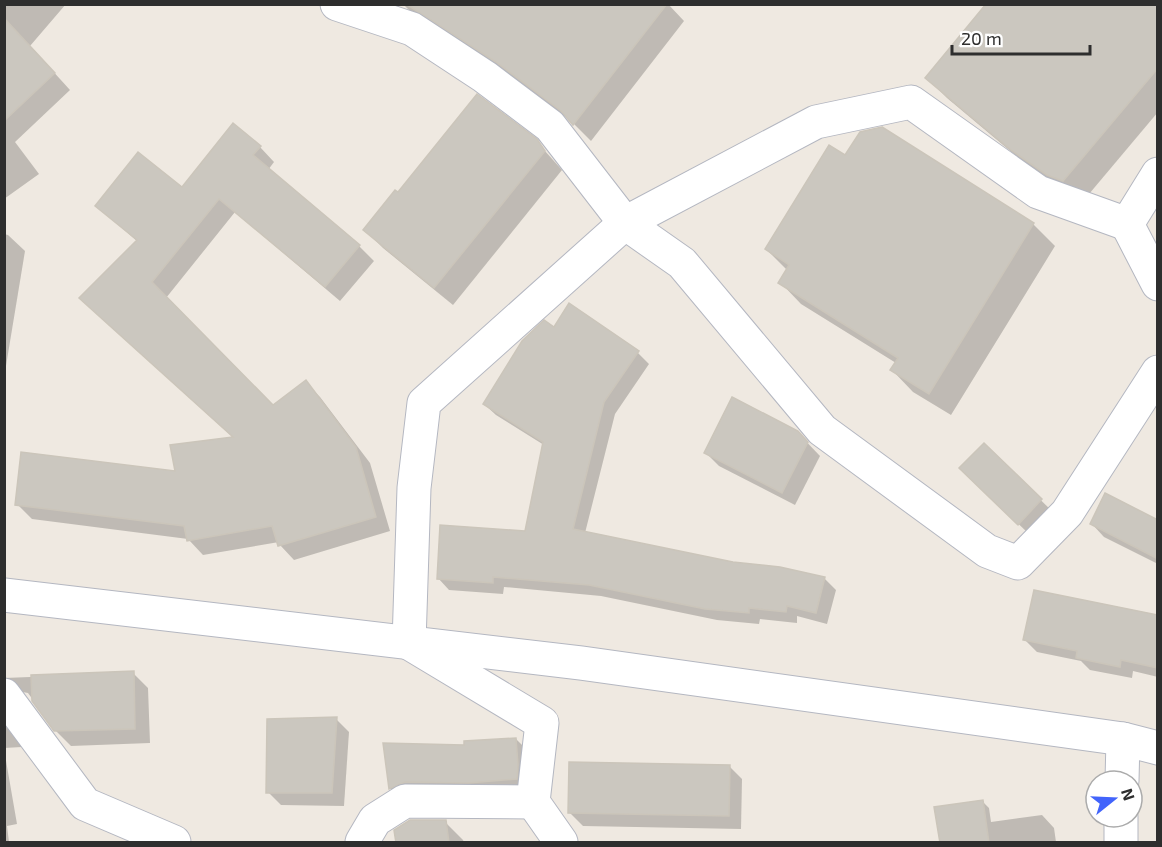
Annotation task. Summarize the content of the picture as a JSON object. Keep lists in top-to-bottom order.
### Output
{
  "scale_bar": "20 m",
  "north": "right"
}
